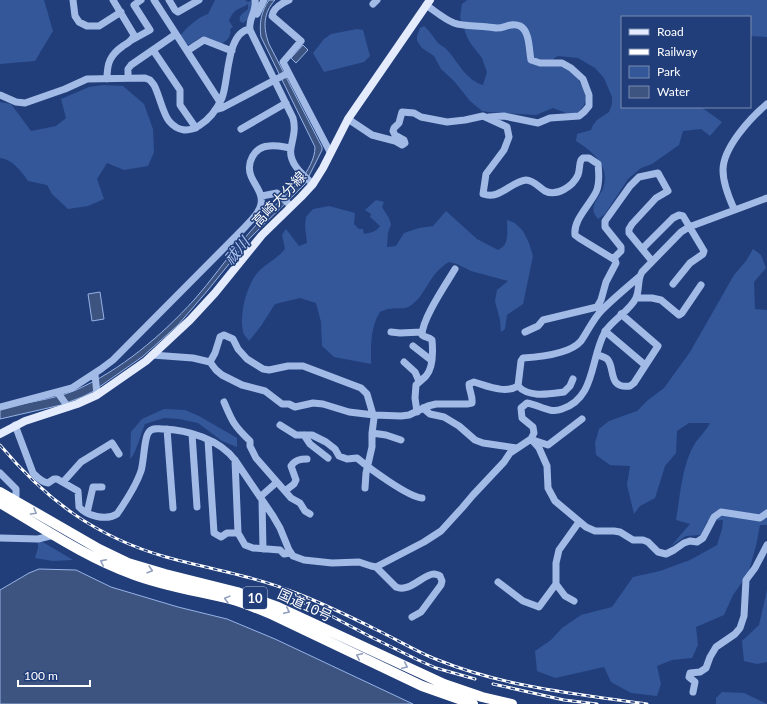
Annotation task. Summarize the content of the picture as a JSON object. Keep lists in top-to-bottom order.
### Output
{
  "streets": {
    "highway": ["10", "国道10号"],
    "main road": ["高崎大分線"]
  },
  "water": ["祓川"],
  "legend": [
    "Road",
    "Railway",
    "Park",
    "Water"
  ],
  "scale_bar": "100 m"
}
